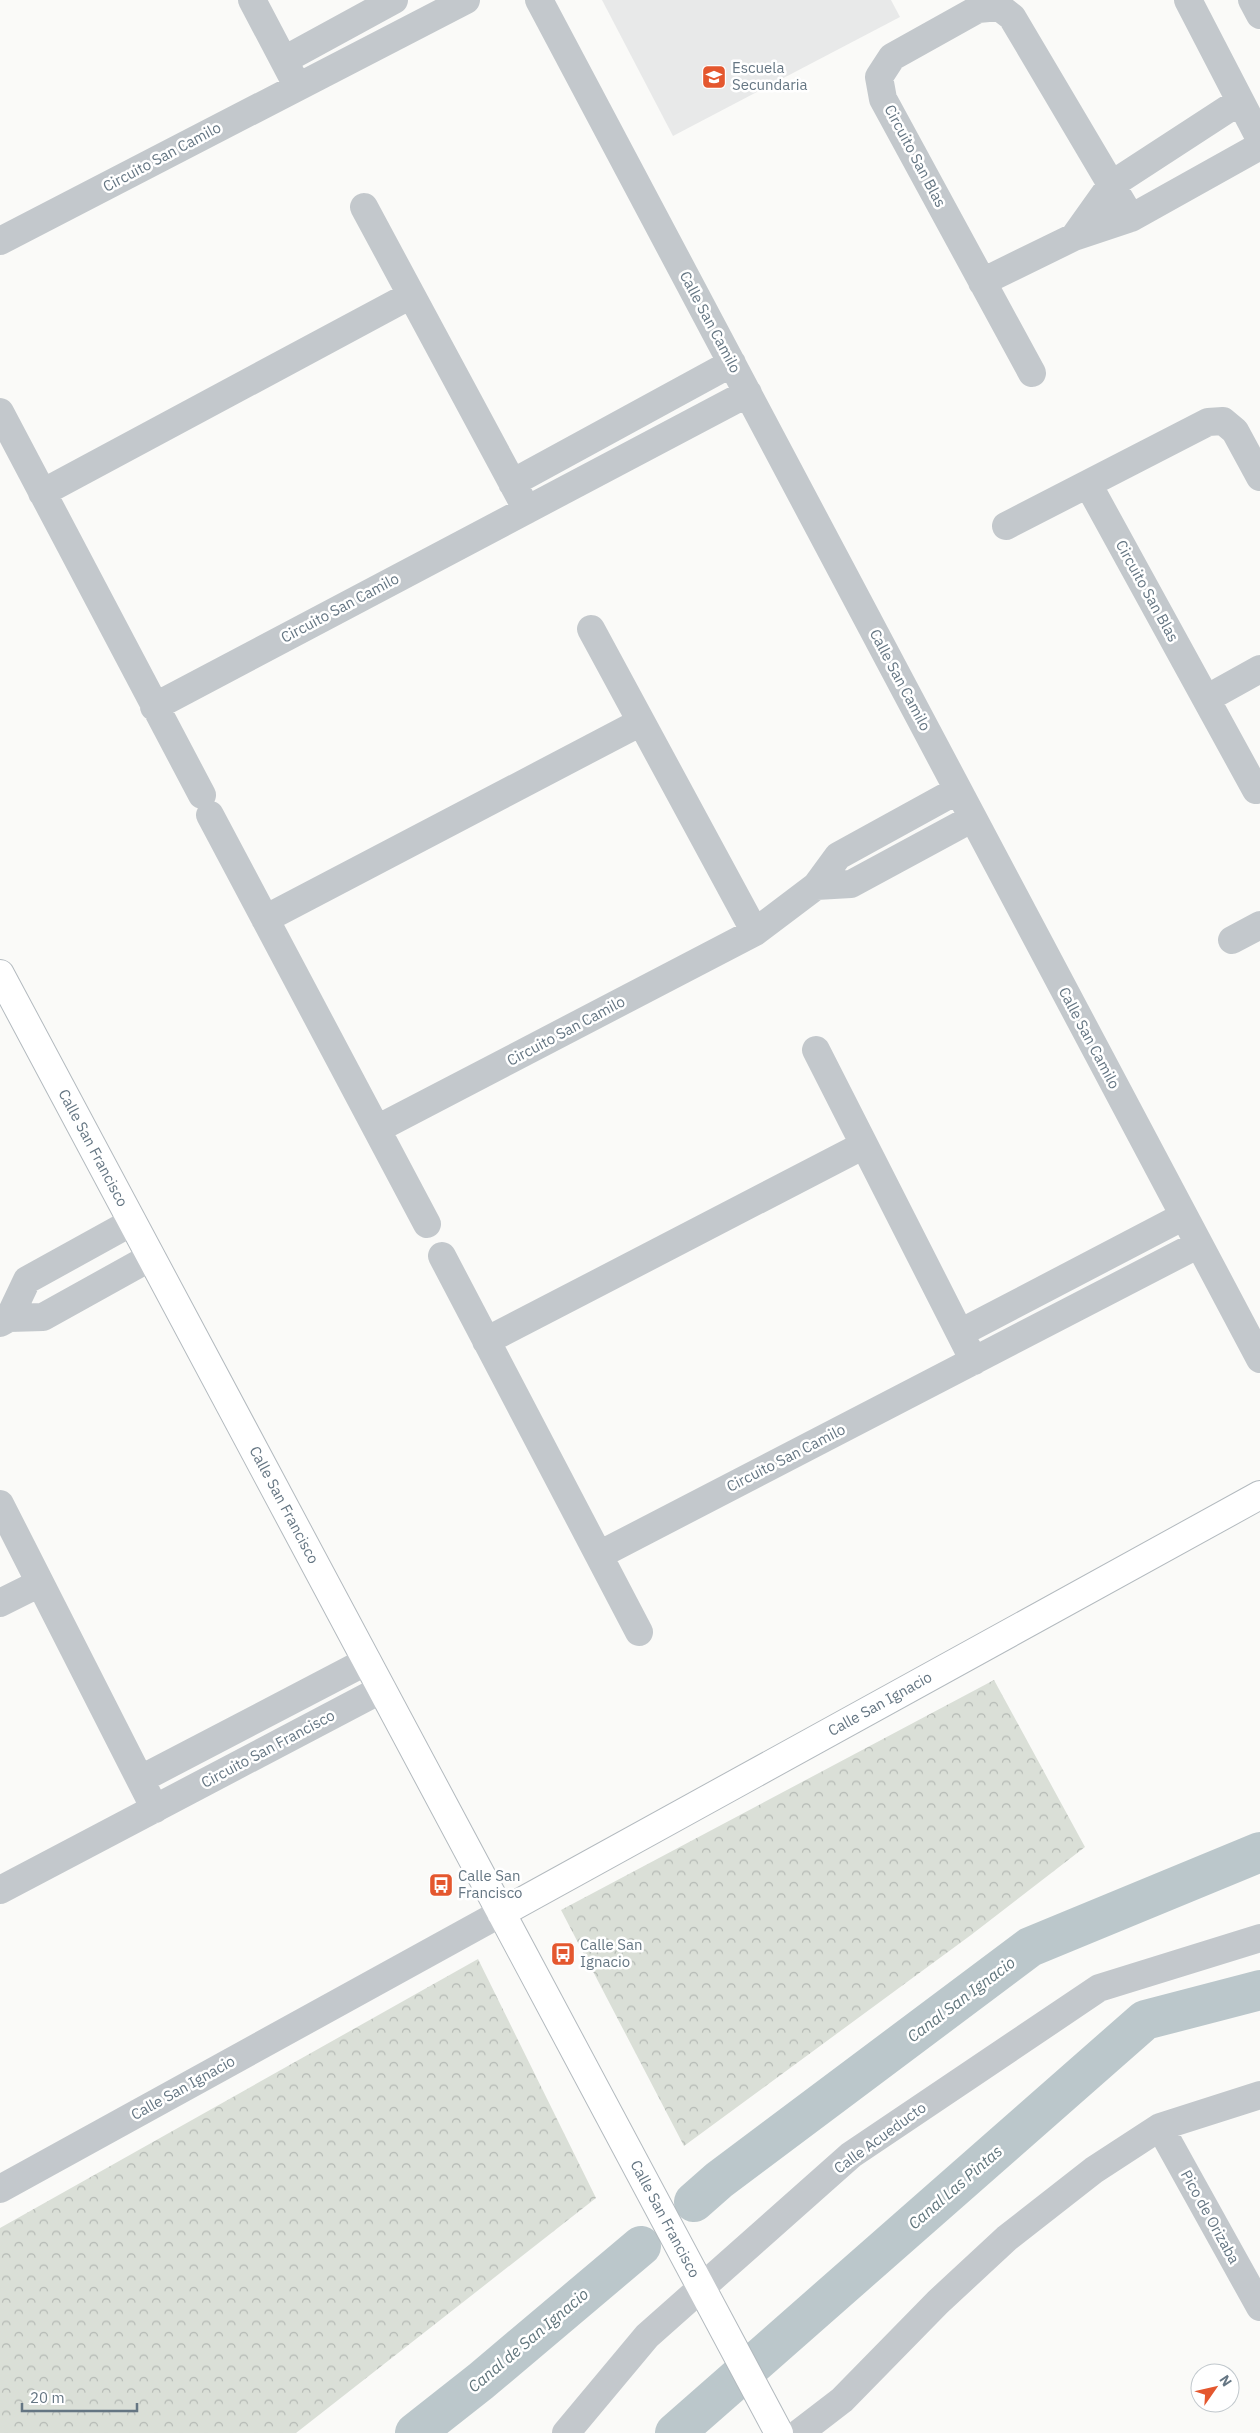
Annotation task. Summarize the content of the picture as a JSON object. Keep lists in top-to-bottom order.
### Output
{
  "streets": {
    "street": [
      "Circuito San Blas",
      "Circuito San Camilo",
      "Calle San Camilo",
      "Calle San Francisco",
      "Calle San Ignacio",
      "Circuito San Francisco",
      "Calle Acueducto",
      "Pico de Orizaba"
    ]
  },
  "crossings": [
    ["Circuito San Camilo", "Calle San Camilo"],
    ["Calle San Francisco", "Calle San Ignacio"],
    ["Calle San Francisco", "Circuito San Francisco"],
    ["Calle San Francisco", "Calle Acueducto"]
  ],
  "water": ["Canal San Ignacio", "Canal Las Pintas", "Canal de San Ignacio"],
  "places": {
    "school or university": ["Escuela Secundaria"],
    "bus stop": ["Calle San Francisco", "Calle San Ignacio"]
  },
  "scale_bar": "20 m",
  "north": "top right"
}
